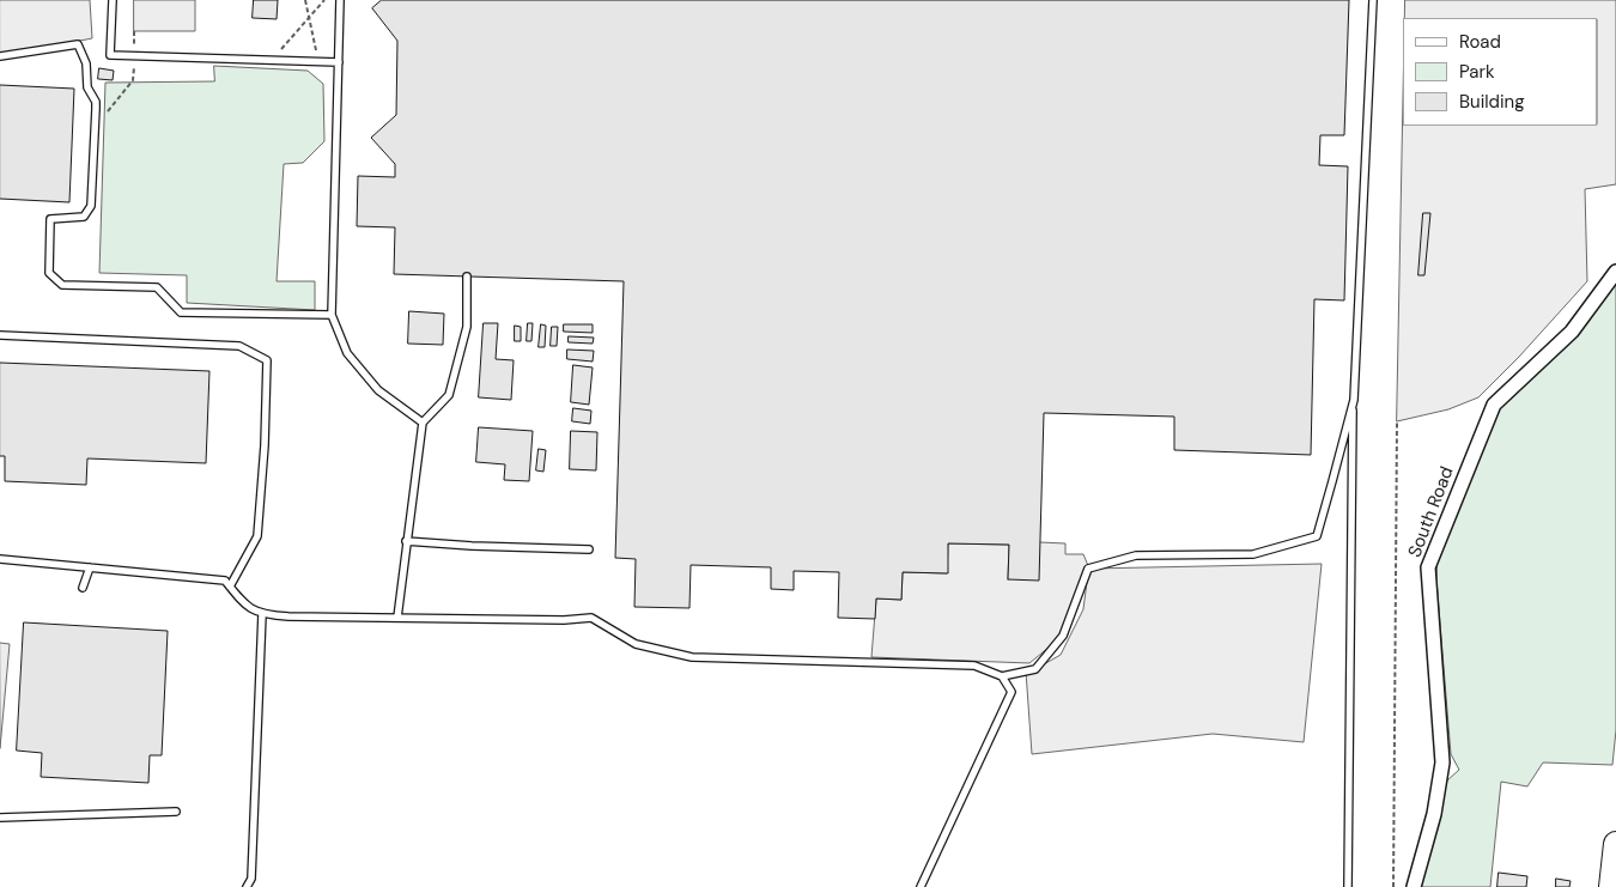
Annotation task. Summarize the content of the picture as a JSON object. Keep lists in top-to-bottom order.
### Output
{
  "streets": {
    "street": ["South Road"]
  },
  "legend": ["Road", "Park", "Building"]
}
